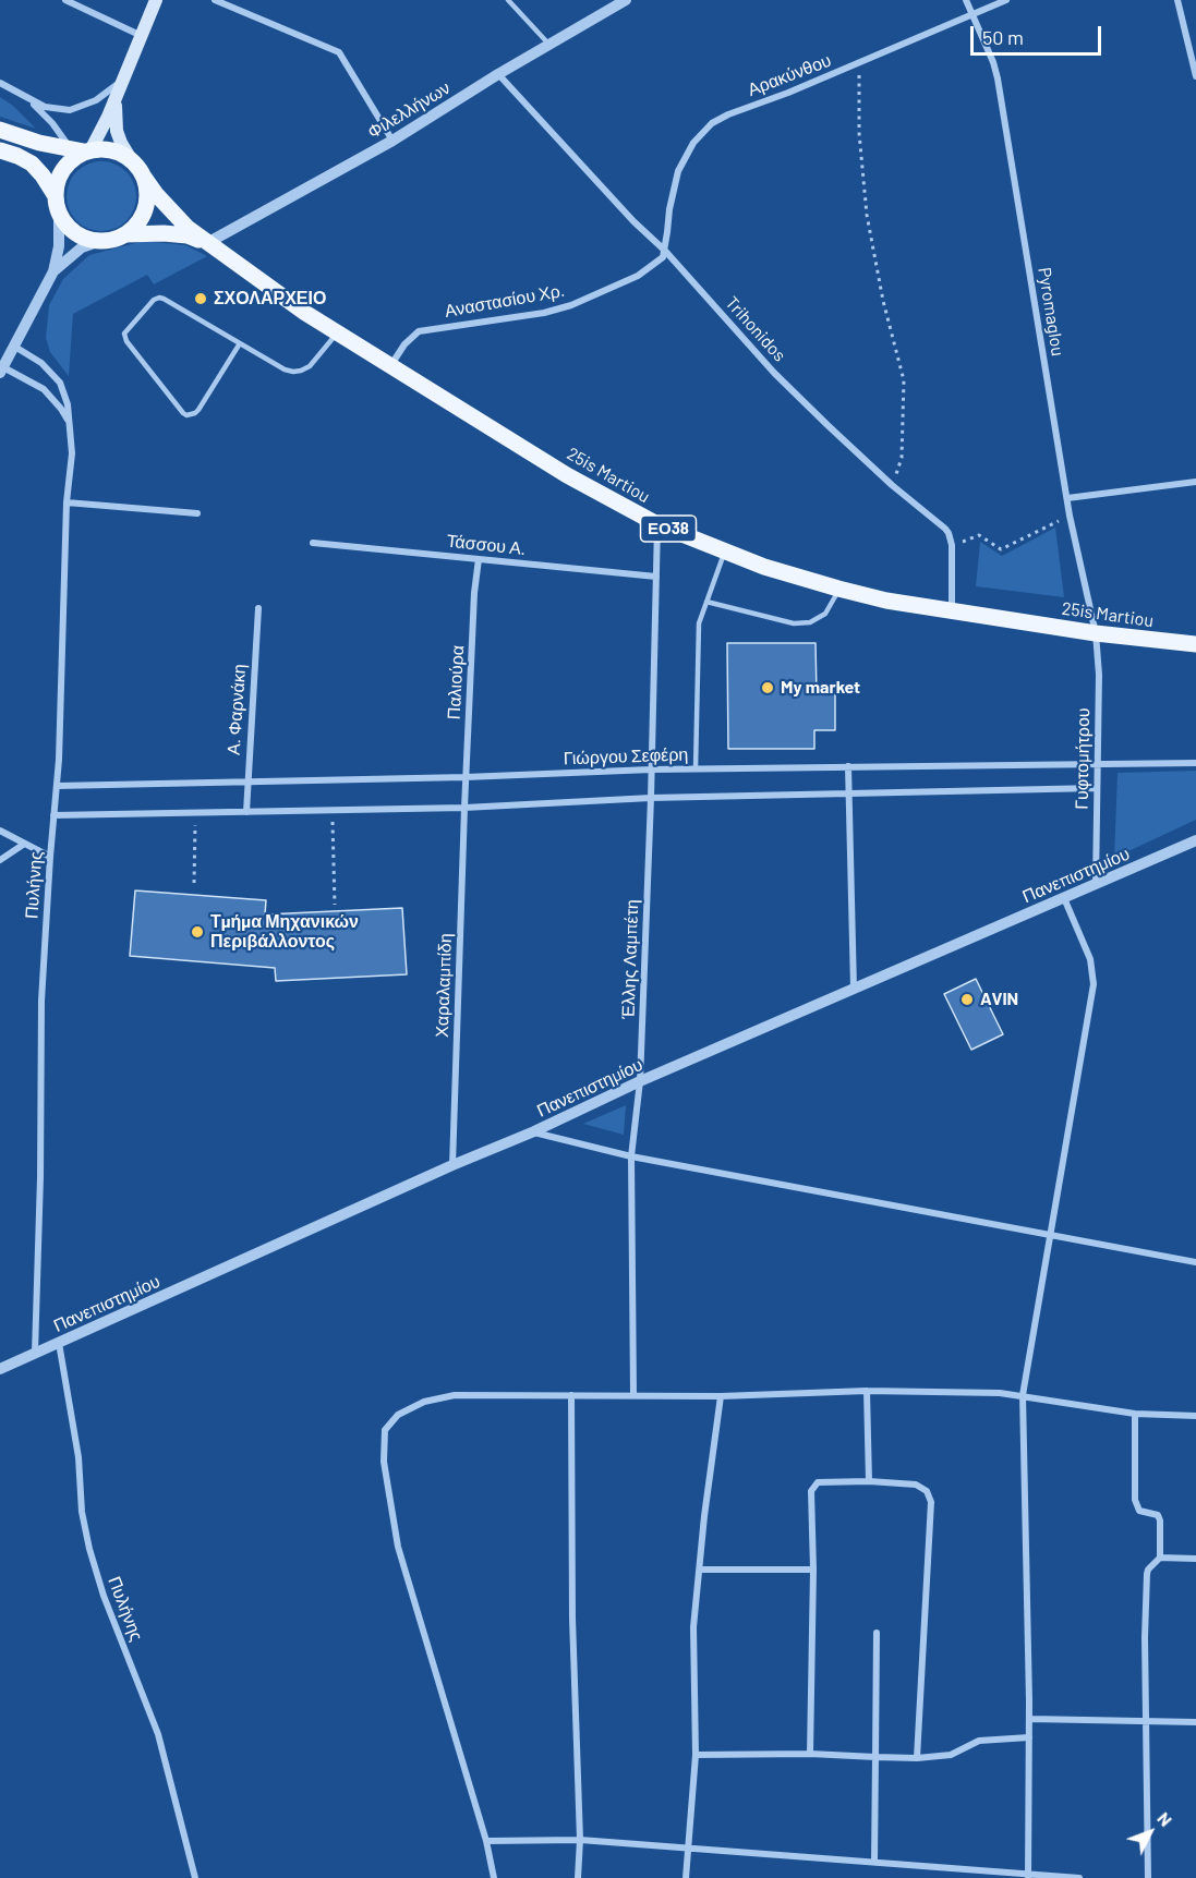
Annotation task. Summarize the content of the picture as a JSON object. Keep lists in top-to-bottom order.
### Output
{
  "streets": {
    "main road": ["25is Martiou", "ΕΟ38"],
    "street": [
      "Αρακύνθου",
      "Φιλελλήνων",
      "Αναστασίου Χρ.",
      "Pyromaglou",
      "Trihonidos",
      "Τάσσου Α.",
      "Παλιούρα",
      "Α. Φαρνάκη",
      "Γιώργου Σεφέρη",
      "Γυφτομήτρου",
      "Πανεπιστημίου",
      "Πυλήνης",
      "Έλλης Λαμπέτη",
      "Χαραλαμπίδη"
    ]
  },
  "crossings": [
    ["Αρακύνθου", "Αναστασίου Χρ."],
    ["Αρακύνθου", "Pyromaglou"],
    ["Αρακύνθου", "Trihonidos"],
    ["Φιλελλήνων", "Trihonidos"],
    ["Φιλελλήνων", "25is Martiou"],
    ["Αναστασίου Χρ.", "Trihonidos"],
    ["Αναστασίου Χρ.", "25is Martiou"],
    ["Pyromaglou", "25is Martiou"],
    ["Pyromaglou", "Γυφτομήτρου"],
    ["25is Martiou", "ΕΟ38"],
    ["25is Martiou", "Γυφτομήτρου"],
    ["25is Martiou", "Έλλης Λαμπέτη"],
    ["Τάσσου Α.", "Παλιούρα"],
    ["Τάσσου Α.", "Έλλης Λαμπέτη"],
    ["Παλιούρα", "Γιώργου Σεφέρη"],
    ["Παλιούρα", "Χαραλαμπίδη"],
    ["Α. Φαρνάκη", "Γιώργου Σεφέρη"],
    ["Γιώργου Σεφέρη", "Γυφτομήτρου"],
    ["Γιώργου Σεφέρη", "Πυλήνης"],
    ["Γιώργου Σεφέρη", "Έλλης Λαμπέτη"],
    ["Γυφτομήτρου", "Πανεπιστημίου"],
    ["Πανεπιστημίου", "Πυλήνης"],
    ["Πανεπιστημίου", "Έλλης Λαμπέτη"],
    ["Πανεπιστημίου", "Χαραλαμπίδη"]
  ],
  "places": [
    "ΣΧΟΛΑΡΧΕΙΟ",
    "My market",
    "Τμήμα Μηχανικών Περιβάλλοντος",
    "AVIN"
  ],
  "scale_bar": "50 m",
  "north": "top right"
}
